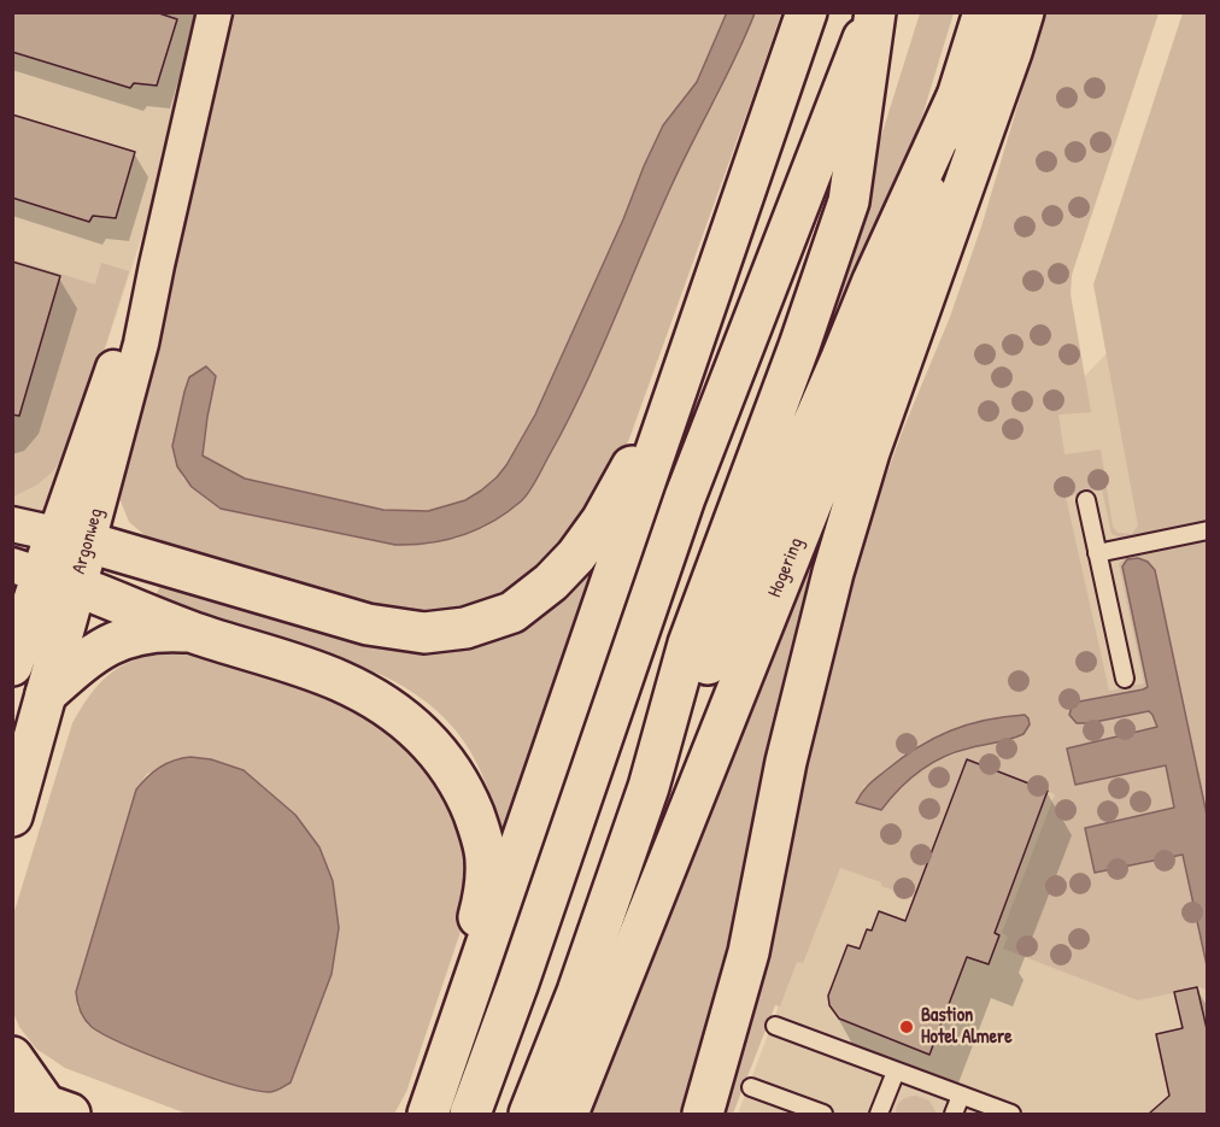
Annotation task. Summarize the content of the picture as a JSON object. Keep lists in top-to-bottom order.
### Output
{
  "streets": {
    "main road": ["Argonweg", "Hogering"]
  },
  "places": ["Bastion Hotel Almere"]
}
